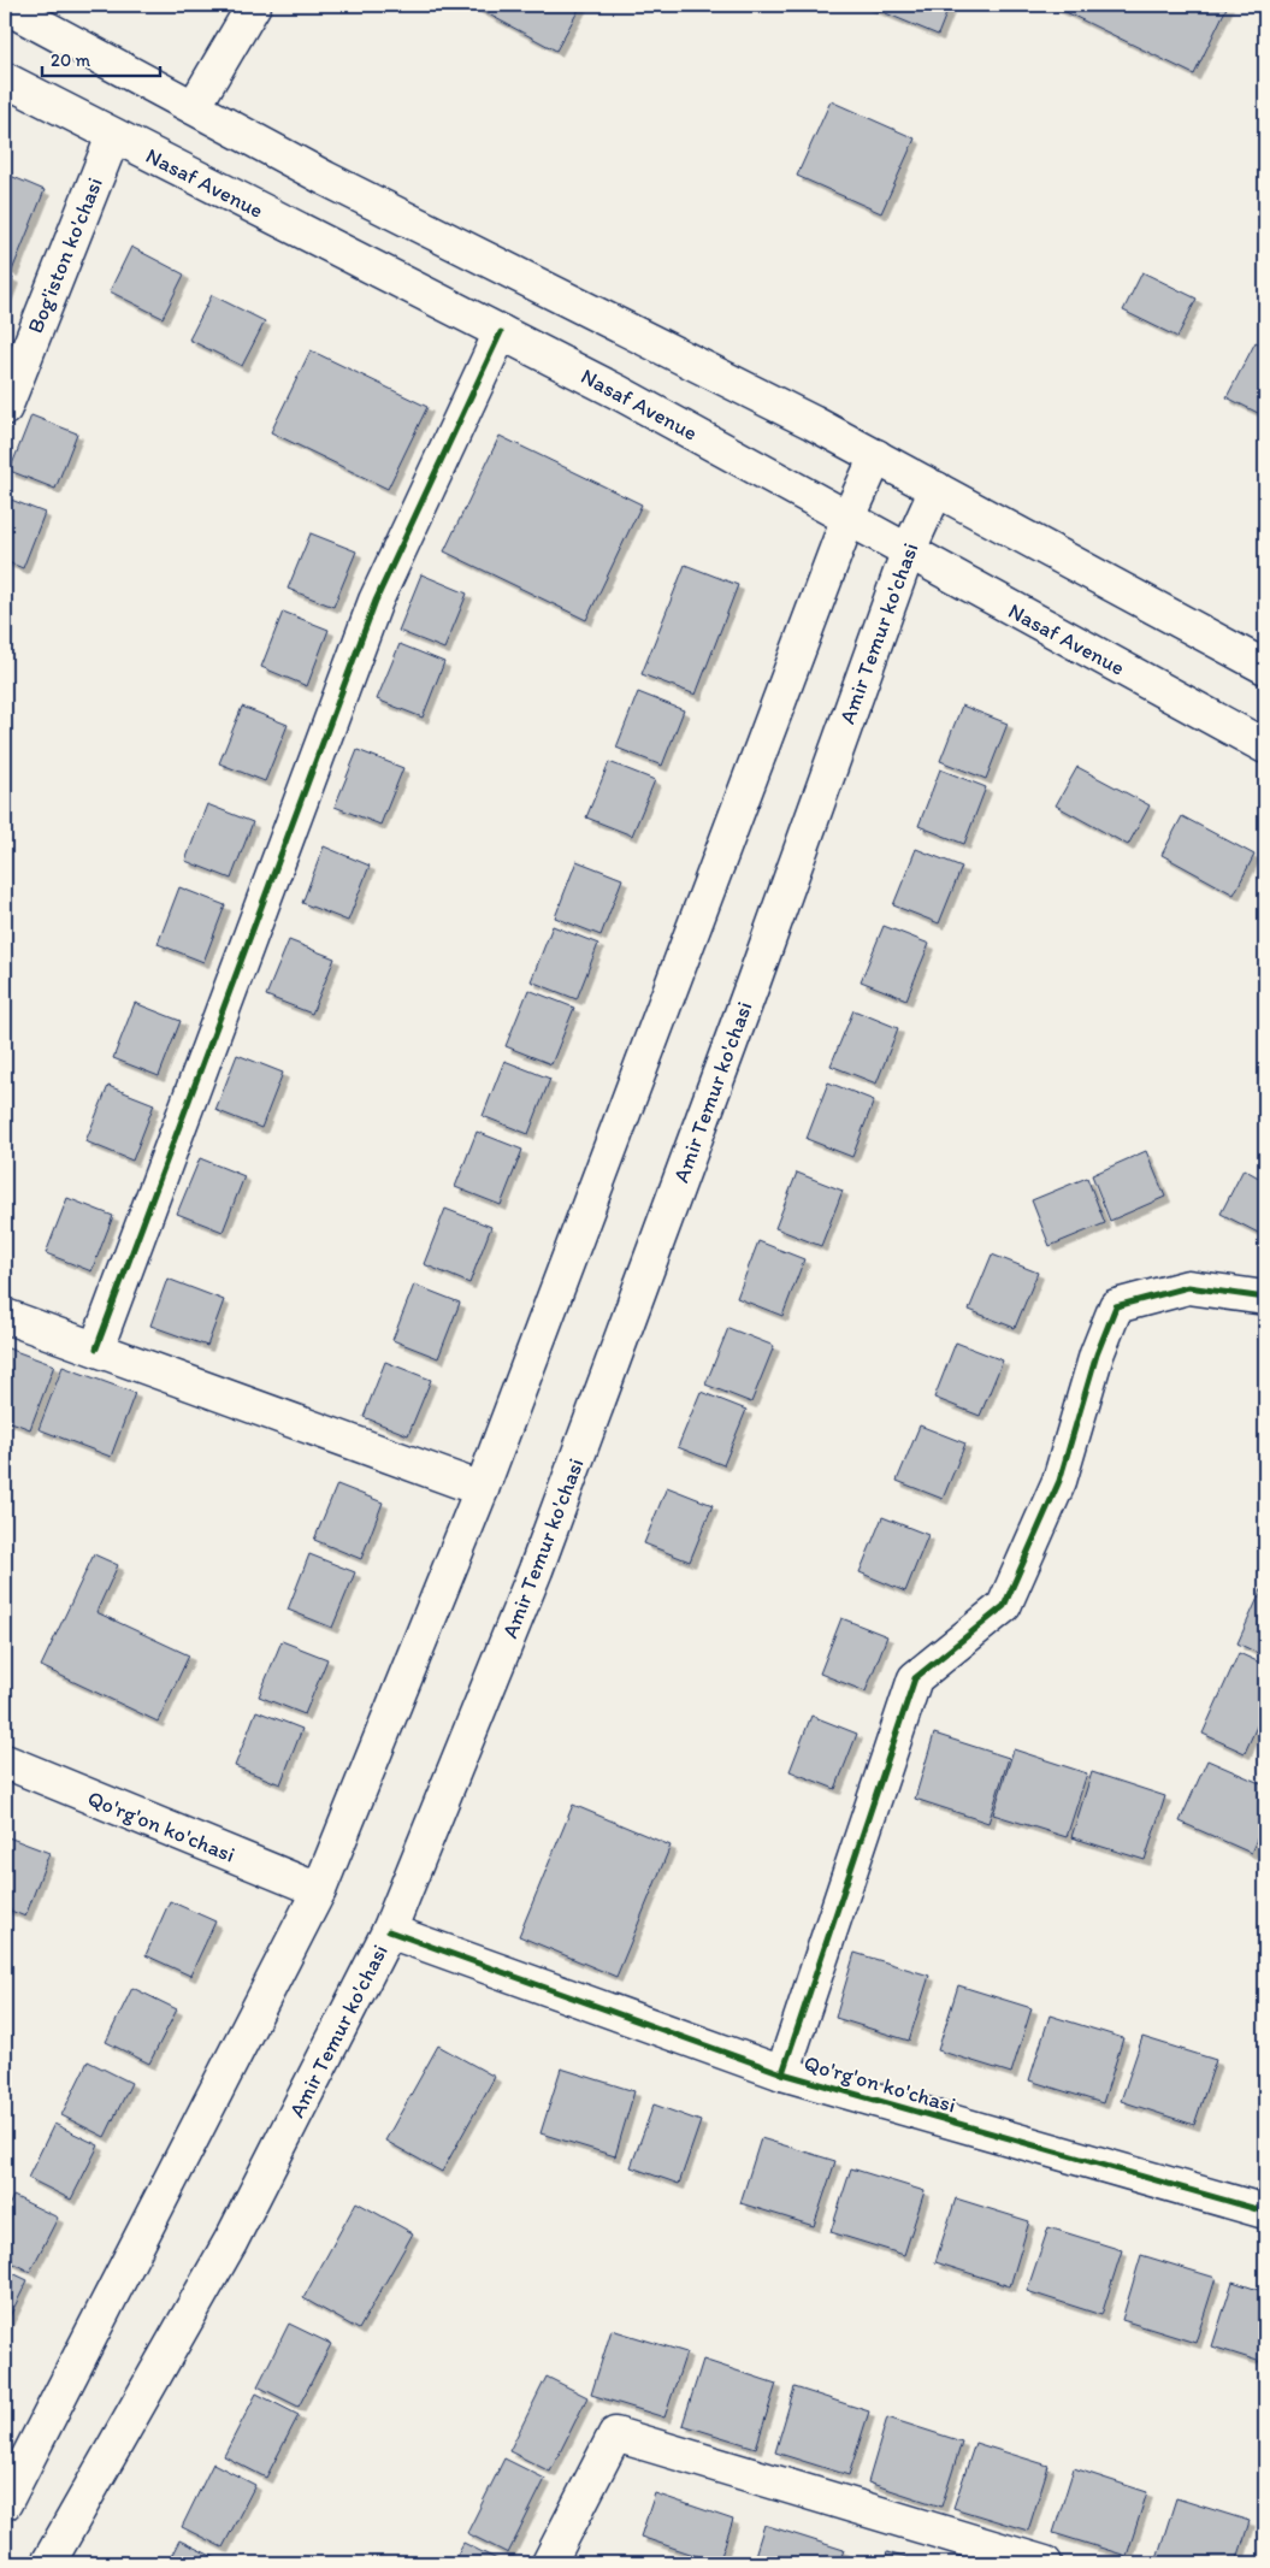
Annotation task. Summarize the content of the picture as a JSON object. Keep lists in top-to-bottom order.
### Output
{
  "streets": {
    "main road": [
      "Nasaf Avenue",
      "Bog'iston ko'chasi",
      "Amir Temur ko'chasi",
      "Qo'rg'on ko'chasi"
    ]
  },
  "crossings": [
    ["Nasaf Avenue", "Bog'iston ko'chasi"],
    ["Nasaf Avenue", "Amir Temur ko'chasi"],
    ["Amir Temur ko'chasi", "Qo'rg'on ko'chasi"]
  ],
  "scale_bar": "20 m"
}
